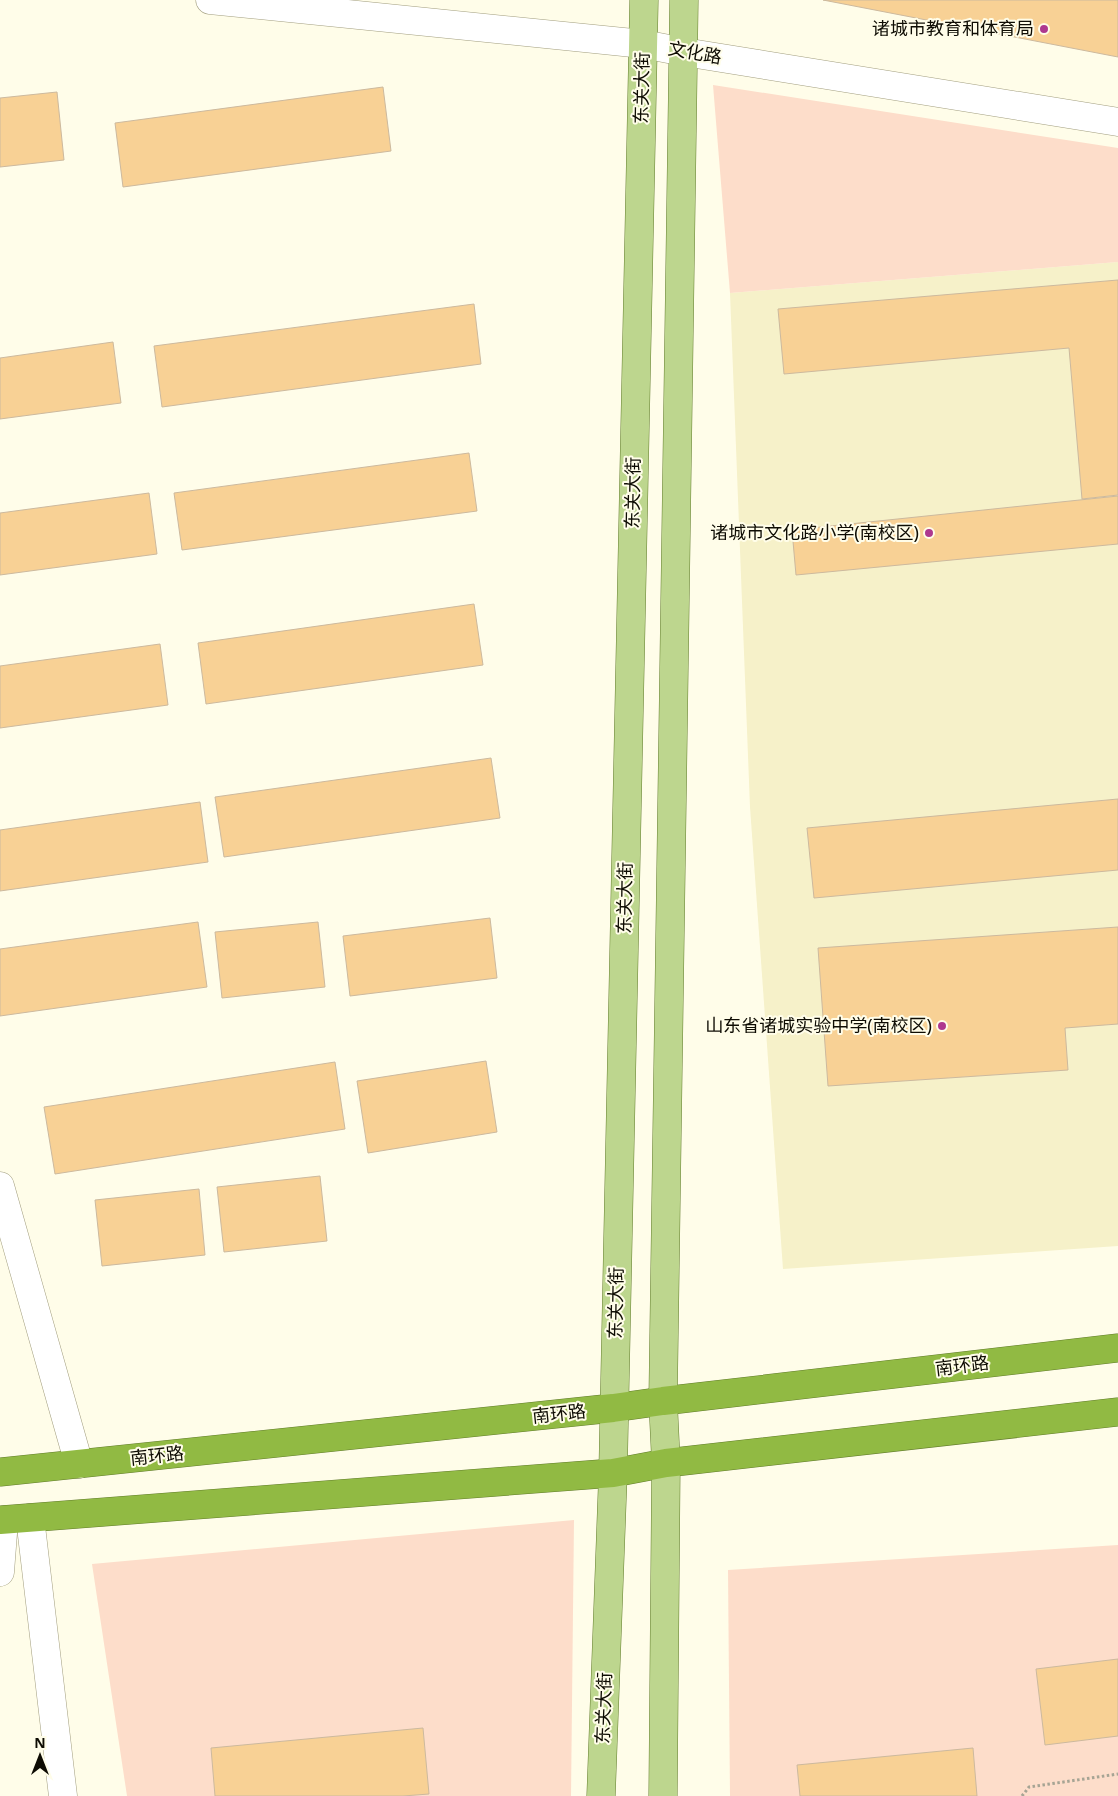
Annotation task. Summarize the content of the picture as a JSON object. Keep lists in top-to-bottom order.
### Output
{
  "streets": {
    "highway": ["南环路"],
    "main road": ["东关大街"],
    "street": ["文化路"]
  },
  "crossings": [
    ["文化路", "东关大街"],
    ["东关大街", "南环路"]
  ],
  "places": ["诸城市教育和体育局", "诸城市文化路小学(南校区)", "山东省诸城实验中学(南校区)"],
  "north": "top"
}
